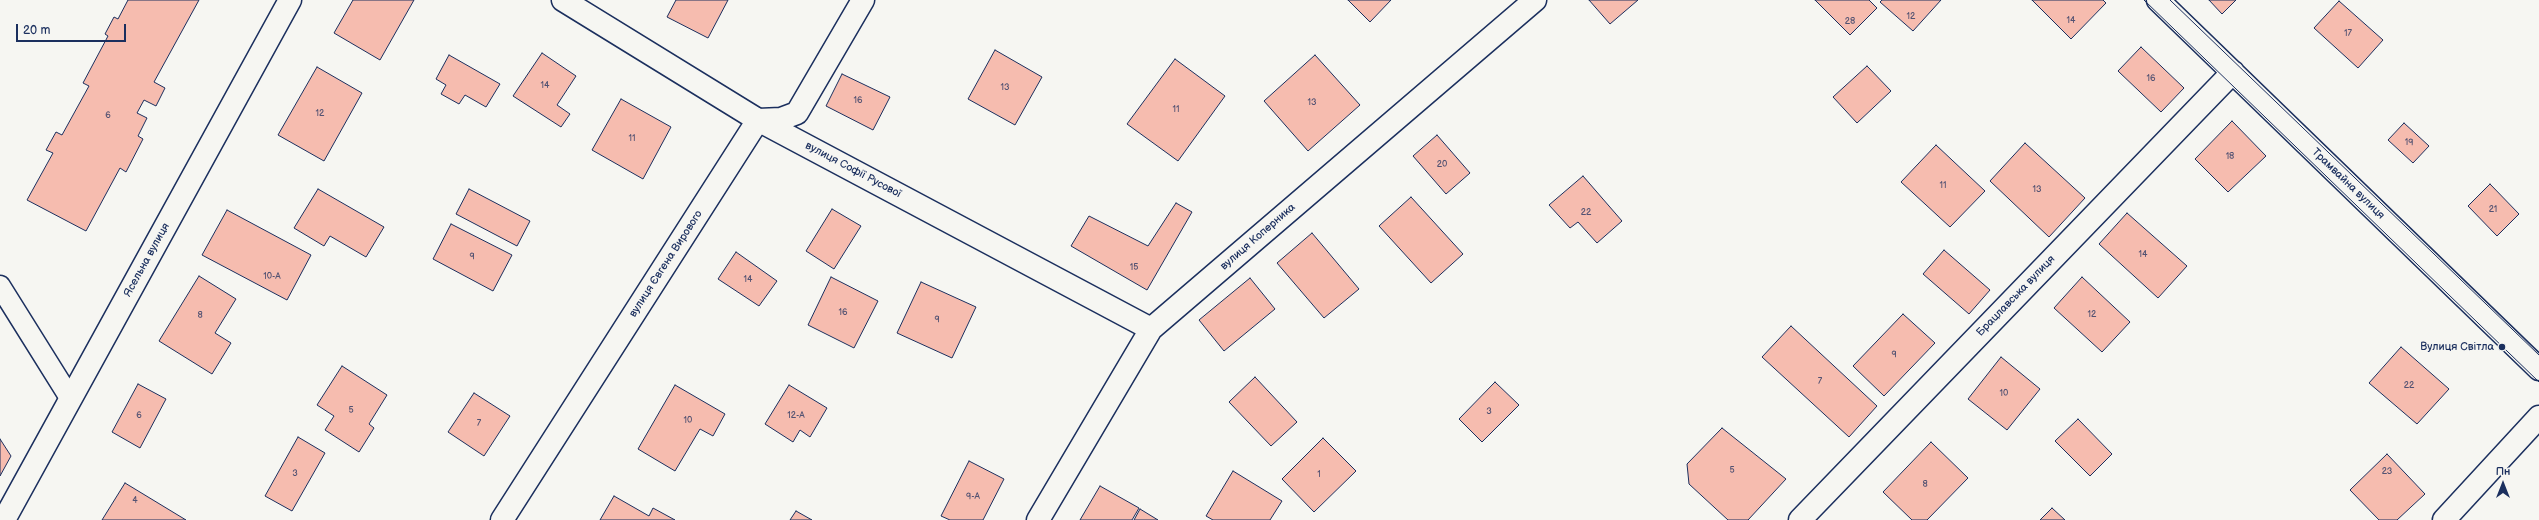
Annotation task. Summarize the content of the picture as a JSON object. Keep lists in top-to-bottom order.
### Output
{
  "streets": {
    "street": [
      "вулиця Софії Русової",
      "Трамвайна вулиця",
      "вулиця Коперника",
      "Ясельна вулиця",
      "вулиця Євгена Вирового",
      "Брацлавська вулиця"
    ]
  },
  "crossings": [
    ["вулиця Софії Русової", "вулиця Коперника"],
    ["вулиця Софії Русової", "вулиця Євгена Вирового"],
    ["Трамвайна вулиця", "Брацлавська вулиця"]
  ],
  "places": ["Вулиця Світла"],
  "house_numbers": [
    "12",
    "14",
    "28",
    "17",
    "16",
    "14",
    "13",
    "16",
    "13",
    "11",
    "12",
    "6",
    "11",
    "19",
    "18",
    "20",
    "11",
    "13",
    "21",
    "22",
    "14",
    "9",
    "15",
    "10-А",
    "14",
    "16",
    "12",
    "8",
    "9",
    "9",
    "7",
    "22",
    "10",
    "5",
    "3",
    "6",
    "12-А",
    "10",
    "7",
    "5",
    "23",
    "3",
    "1",
    "8",
    "9-А",
    "4"
  ],
  "scale_bar": "20 m",
  "north": "top"
}
